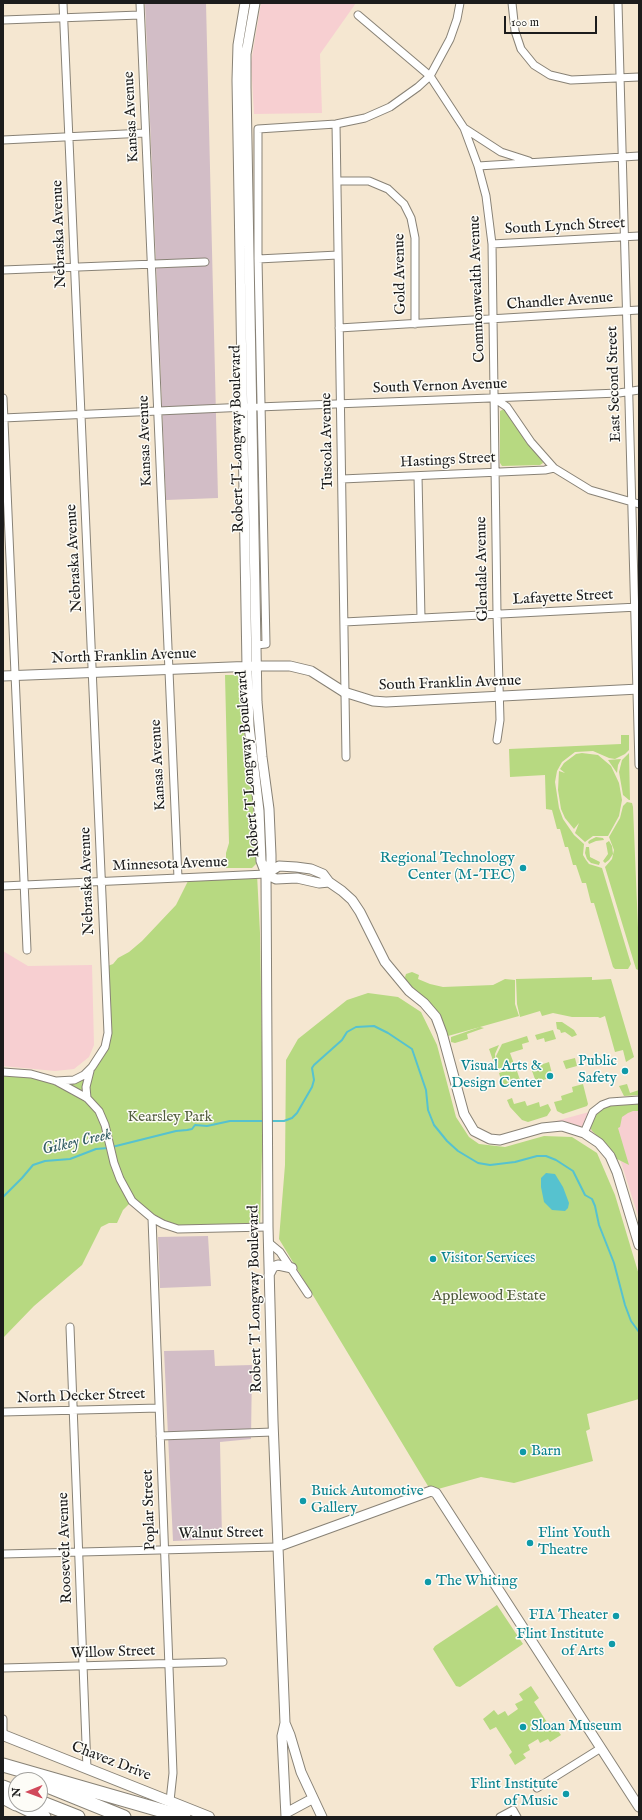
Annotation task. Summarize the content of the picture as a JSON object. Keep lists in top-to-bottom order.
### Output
{
  "streets": {
    "main road": ["Chavez Drive"],
    "street": [
      "Kansas Avenue",
      "South Lynch Street",
      "Nebraska Avenue",
      "Gold Avenue",
      "Commonwealth Avenue",
      "Chandler Avenue",
      "East Second Street",
      "South Vernon Avenue",
      "Robert T Longway Boulevard",
      "Tuscola Avenue",
      "Hastings Street",
      "Glendale Avenue",
      "Lafayette Street",
      "North Franklin Avenue",
      "South Franklin Avenue",
      "Minnesota Avenue",
      "North Decker Street",
      "Poplar Street",
      "Walnut Street",
      "Roosevelt Avenue",
      "Willow Street"
    ]
  },
  "crossings": [
    ["Kansas Avenue", "South Vernon Avenue"],
    ["Kansas Avenue", "North Franklin Avenue"],
    ["Kansas Avenue", "Minnesota Avenue"],
    ["South Lynch Street", "Commonwealth Avenue"],
    ["South Lynch Street", "East Second Street"],
    ["Nebraska Avenue", "South Vernon Avenue"],
    ["Nebraska Avenue", "North Franklin Avenue"],
    ["Nebraska Avenue", "Minnesota Avenue"],
    ["Gold Avenue", "Chandler Avenue"],
    ["Gold Avenue", "Tuscola Avenue"],
    ["Commonwealth Avenue", "Chandler Avenue"],
    ["Commonwealth Avenue", "South Vernon Avenue"],
    ["Commonwealth Avenue", "Glendale Avenue"],
    ["Chandler Avenue", "East Second Street"],
    ["Chandler Avenue", "Tuscola Avenue"],
    ["East Second Street", "South Vernon Avenue"],
    ["East Second Street", "Lafayette Street"],
    ["East Second Street", "South Franklin Avenue"],
    ["South Vernon Avenue", "Robert T Longway Boulevard"],
    ["South Vernon Avenue", "Tuscola Avenue"],
    ["South Vernon Avenue", "Glendale Avenue"],
    ["Robert T Longway Boulevard", "North Franklin Avenue"],
    ["Robert T Longway Boulevard", "South Franklin Avenue"],
    ["Robert T Longway Boulevard", "Minnesota Avenue"],
    ["Robert T Longway Boulevard", "Walnut Street"],
    ["Tuscola Avenue", "Hastings Street"],
    ["Tuscola Avenue", "Lafayette Street"],
    ["Tuscola Avenue", "South Franklin Avenue"],
    ["Hastings Street", "Glendale Avenue"],
    ["Glendale Avenue", "Lafayette Street"],
    ["Glendale Avenue", "South Franklin Avenue"],
    ["North Franklin Avenue", "South Franklin Avenue"],
    ["North Decker Street", "Poplar Street"],
    ["North Decker Street", "Roosevelt Avenue"],
    ["Poplar Street", "Walnut Street"],
    ["Poplar Street", "Willow Street"],
    ["Poplar Street", "Chavez Drive"],
    ["Walnut Street", "Roosevelt Avenue"],
    ["Roosevelt Avenue", "Willow Street"],
    ["Roosevelt Avenue", "Chavez Drive"]
  ],
  "water": ["Gilkey Creek"],
  "parks": ["Kearsley Park", "Applewood Estate"],
  "places": [
    "Regional Technology Center (M-TEC)",
    "Public Safety",
    "Visual Arts & Design Center",
    "Visitor Services",
    "Barn",
    "Buick Automotive Gallery",
    "Flint Youth Theatre",
    "The Whiting",
    "FIA Theater",
    "Flint Institute of Arts",
    "Sloan Museum",
    "Flint Institute of Music"
  ],
  "scale_bar": "100 m",
  "north": "left"
}
